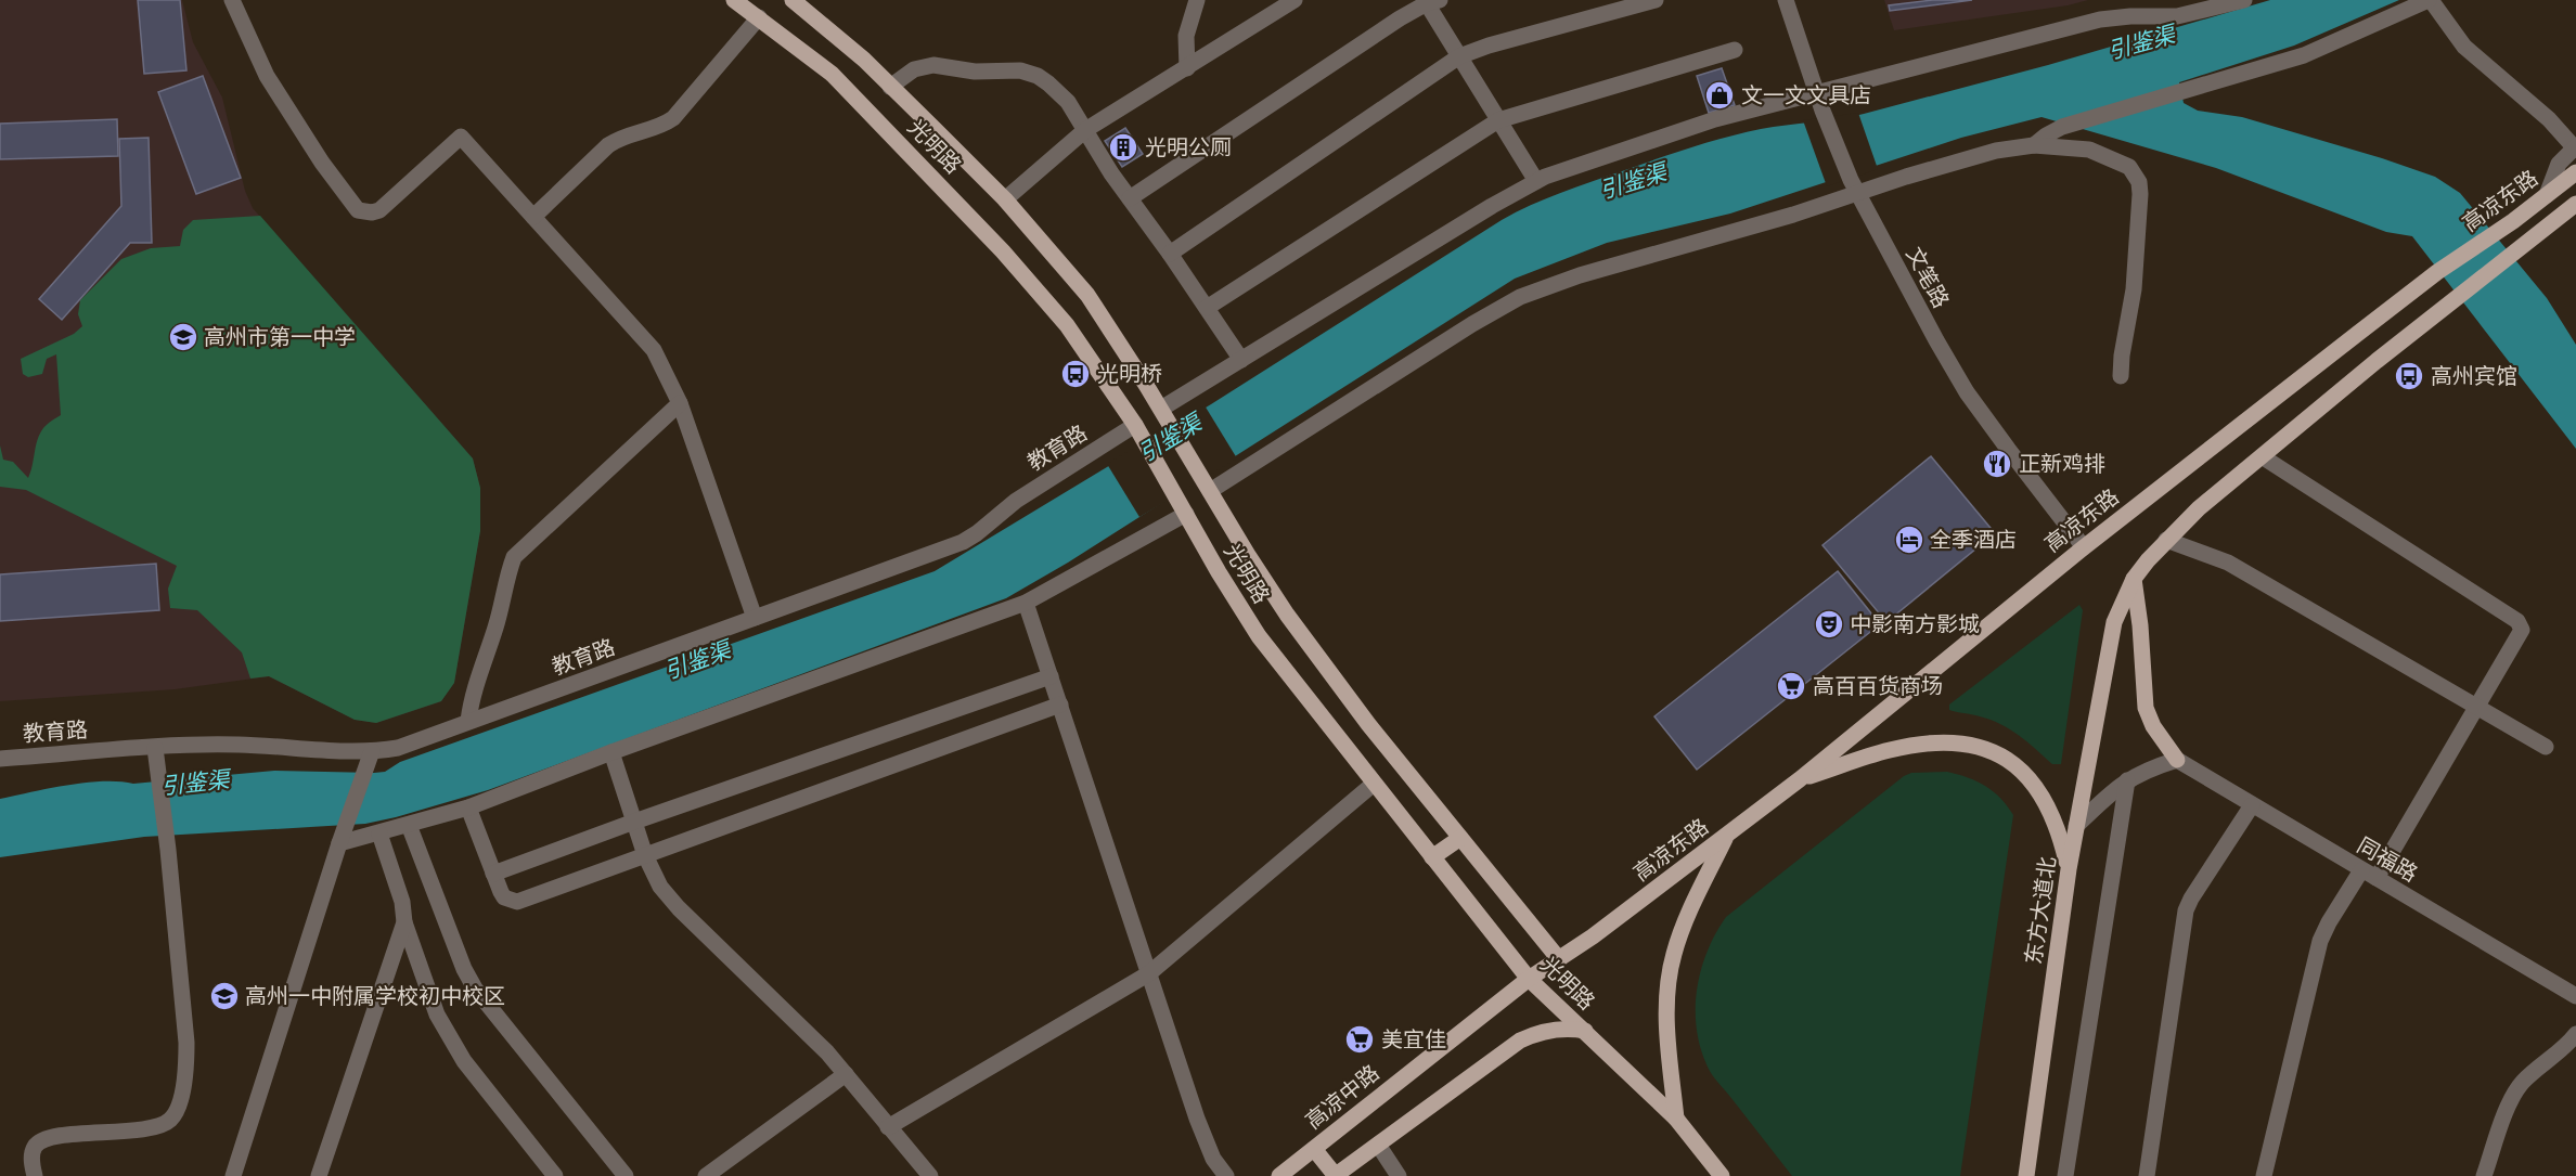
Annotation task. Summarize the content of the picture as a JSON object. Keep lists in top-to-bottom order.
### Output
{
  "streets": {
    "main road": [
      "光明路",
      "高凉东路",
      "东方大道北",
      "高凉中路"
    ],
    "street": ["文笔路", "教育路", "同福路"]
  },
  "crossings": [
    ["光明路", "高凉东路"],
    ["光明路", "教育路"],
    ["光明路", "高凉中路"],
    ["高凉东路", "文笔路"],
    ["高凉东路", "高凉中路"]
  ],
  "water": ["引鉴渠"],
  "places": {
    "shop": ["文一文文具店"],
    "building": ["光明公厕"],
    "school or university": ["高州市第一中学", "高州一中附属学校初中校区"],
    "bus stop": ["光明桥", "高州宾馆"],
    "restaurant": ["正新鸡排"],
    "hotel": ["全季酒店"],
    "theatre": ["中影南方影城"],
    "supermarket": ["高百百货商场", "美宜佳"]
  }
}
